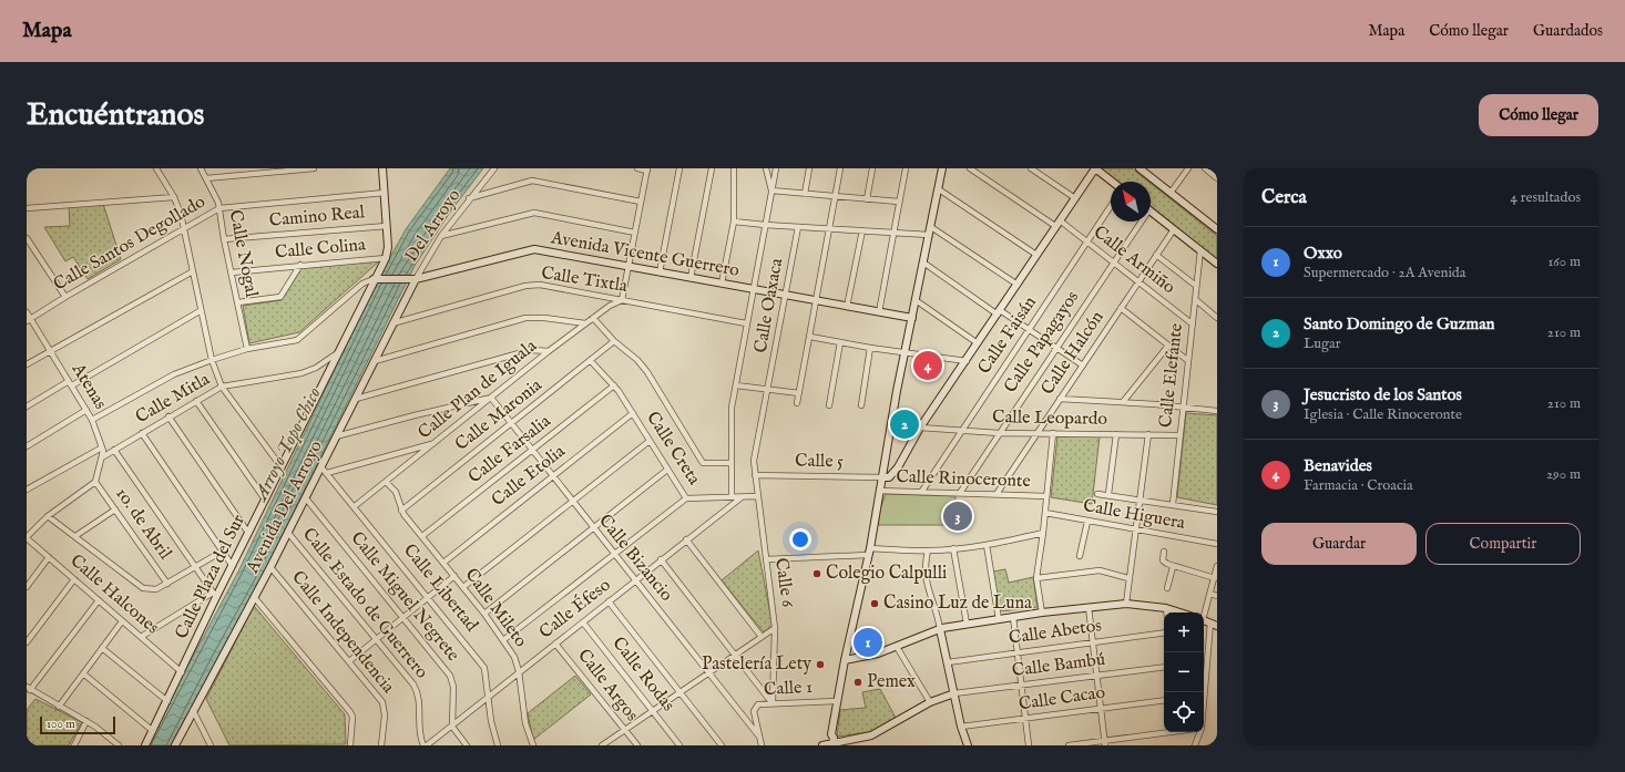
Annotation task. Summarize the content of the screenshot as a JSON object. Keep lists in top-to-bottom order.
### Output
{
  "streets": {
    "street": [
      "Camino Real",
      "Del Arroyo",
      "Calle Santos Degollado",
      "Calle Colina",
      "Calle Nogal",
      "Avenida Vicente Guerrero",
      "Calle Armiño",
      "Calle Tixtla",
      "Calle Oaxaca",
      "Calle Faisán",
      "Calle Papagayos",
      "Calle Halcón",
      "Calle Elefante",
      "Atenas",
      "Calle Plan de Iguala",
      "Calle Mitla",
      "Calle Maronia",
      "Calle Leopardo",
      "Calle Creta",
      "Calle Farsalia",
      "Calle 5",
      "Calle Etolia",
      "Calle Rinoceronte",
      "Avenida Del Arroyo",
      "Calle Higuera",
      "1o. de Abril",
      "Calle Bizancio",
      "Calle Plaza del Sur",
      "Calle 6",
      "Calle Libertad",
      "Calle Halcones",
      "Calle Miguel Negrete",
      "Calle Estado de Guerrero",
      "Calle Mileto",
      "Calle Éfeso",
      "Calle Independencia",
      "Calle Abetos",
      "Calle Bambú",
      "Calle Rodas",
      "Calle Argos",
      "Calle 1",
      "Calle Cacao"
    ]
  },
  "crossings": [
    ["Camino Real", "Calle Nogal"],
    ["Del Arroyo", "Avenida Vicente Guerrero"],
    ["Del Arroyo", "Avenida Del Arroyo"],
    ["Calle Santos Degollado", "Calle Nogal"],
    ["Calle Santos Degollado", "Atenas"],
    ["Calle Colina", "Calle Nogal"],
    ["Calle Colina", "Calle Plaza del Sur"],
    ["Avenida Vicente Guerrero", "Calle Oaxaca"],
    ["Avenida Vicente Guerrero", "Avenida Del Arroyo"],
    ["Avenida Vicente Guerrero", "Calle Plaza del Sur"],
    ["Calle Armiño", "Calle Faisán"],
    ["Calle Armiño", "Calle Papagayos"],
    ["Calle Armiño", "Calle Halcón"],
    ["Calle Armiño", "Calle Elefante"],
    ["Calle Tixtla", "Calle Plan de Iguala"],
    ["Calle Tixtla", "Avenida Del Arroyo"],
    ["Calle Oaxaca", "Calle 6"],
    ["Calle Faisán", "Calle Leopardo"],
    ["Calle Faisán", "Calle Rinoceronte"],
    ["Calle Papagayos", "Calle Leopardo"],
    ["Calle Papagayos", "Calle Rinoceronte"],
    ["Calle Halcón", "Calle Leopardo"],
    ["Calle Halcón", "Calle Rinoceronte"],
    ["Calle Elefante", "Calle Leopardo"],
    ["Atenas", "Calle Mitla"],
    ["Atenas", "1o. de Abril"],
    ["Calle Plan de Iguala", "Calle Bizancio"],
    ["Calle Plan de Iguala", "Calle Libertad"],
    ["Calle Plan de Iguala", "Calle Mileto"],
    ["Calle Mitla", "Calle Plaza del Sur"],
    ["Calle Maronia", "Calle Creta"],
    ["Calle Maronia", "Calle Bizancio"],
    ["Calle Maronia", "Calle Mileto"],
    ["Calle Creta", "Calle Farsalia"],
    ["Calle Creta", "Calle Etolia"],
    ["Calle Creta", "Calle 6"],
    ["Calle Creta", "Calle Éfeso"],
    ["Calle Farsalia", "Calle Bizancio"],
    ["Calle Farsalia", "Calle Mileto"],
    ["Calle 5", "Calle 6"],
    ["Calle Etolia", "Calle Bizancio"],
    ["Calle Etolia", "Calle Mileto"],
    ["Avenida Del Arroyo", "Calle Libertad"],
    ["Avenida Del Arroyo", "Calle Miguel Negrete"],
    ["Avenida Del Arroyo", "Calle Estado de Guerrero"],
    ["Avenida Del Arroyo", "Calle Independencia"],
    ["Calle Bizancio", "Calle Éfeso"],
    ["Calle Bizancio", "Calle 1"],
    ["Calle Plaza del Sur", "Calle Halcones"],
    ["Calle 6", "Calle 1"],
    ["Calle Libertad", "Calle Éfeso"],
    ["Calle Miguel Negrete", "Calle Éfeso"],
    ["Calle Mileto", "Calle Éfeso"],
    ["Calle Éfeso", "Calle Rodas"],
    ["Calle Éfeso", "Calle Argos"]
  ],
  "water": ["Arroyo Topo Chico"],
  "places": [
    "Colegio Calpulli",
    "Casino Luz de Luna",
    "Pastelería Lety",
    "Pemex"
  ],
  "scale_bar": "100 m",
  "north": "top left",
  "page": {
    "header": "Mapa",
    "nav": ["Mapa", "Cómo llegar", "Guardados"],
    "buttons": [
      "Cómo llegar",
      ["Guardar", "Compartir"]
    ],
    "title": "Encuéntranos",
    "heading": ["Cerca", "4 resultados"],
    "list": [
      {
        "mark": "1",
        "name": "Oxxo",
        "note": "Supermercado · 2A Avenida",
        "value": "160 m"
      },
      {
        "mark": "2",
        "name": "Santo Domingo de Guzman",
        "note": "Lugar",
        "value": "210 m"
      },
      {
        "mark": "3",
        "name": "Jesucristo de los Santos",
        "note": "Iglesia · Calle Rinoceronte",
        "value": "210 m"
      },
      {
        "mark": "4",
        "name": "Benavides",
        "note": "Farmacia · Croacia",
        "value": "290 m"
      }
    ],
    "pins": [
      "4",
      "2",
      "3",
      "1"
    ],
    "map_buttons": ["+", "−"],
    "scale": "100 m"
  }
}
